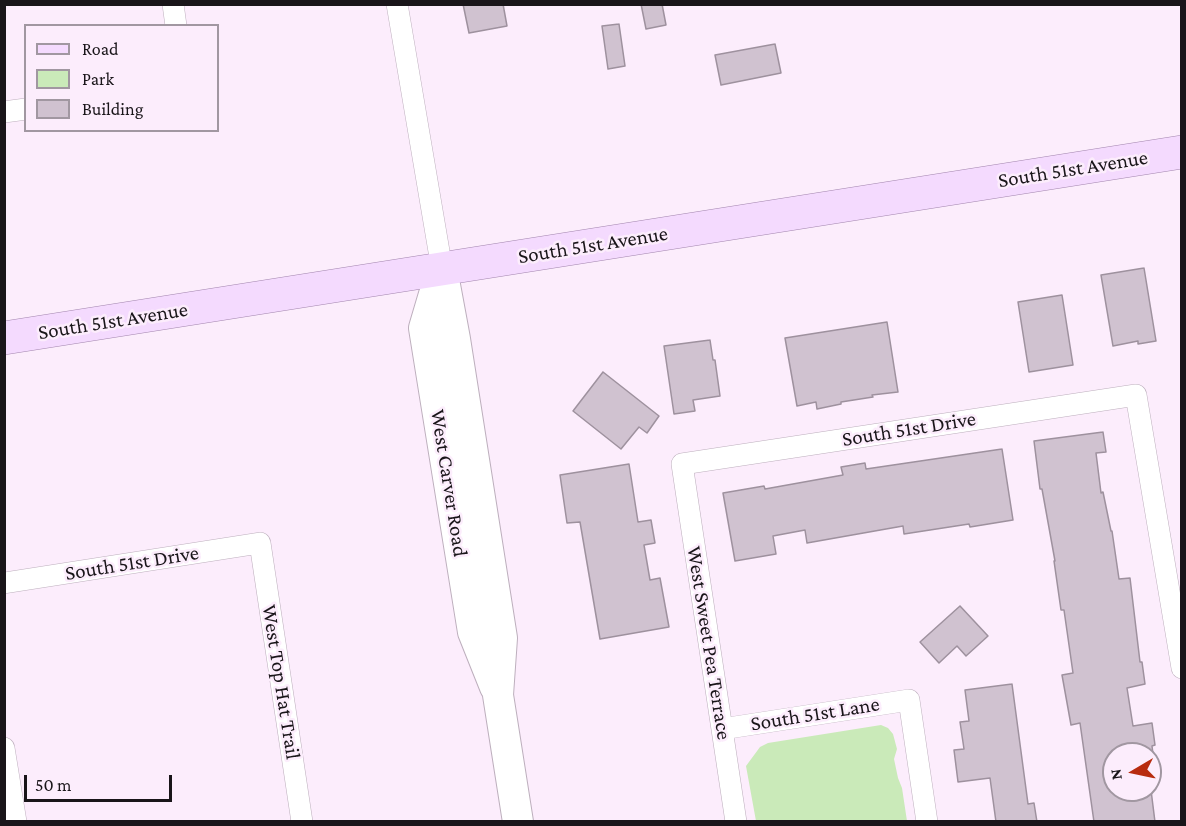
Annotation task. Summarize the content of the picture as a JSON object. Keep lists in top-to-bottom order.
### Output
{
  "streets": {
    "main road": ["South 51st Avenue"],
    "street": [
      "South 51st Drive",
      "West Carver Road",
      "West Sweet Pea Terrace",
      "West Top Hat Trail",
      "South 51st Lane"
    ]
  },
  "crossings": [
    ["South 51st Avenue", "West Carver Road"],
    ["South 51st Drive", "West Sweet Pea Terrace"],
    ["South 51st Drive", "West Top Hat Trail"],
    ["West Sweet Pea Terrace", "South 51st Lane"]
  ],
  "legend": ["Road", "Park", "Building"],
  "scale_bar": "50 m",
  "north": "left"
}
